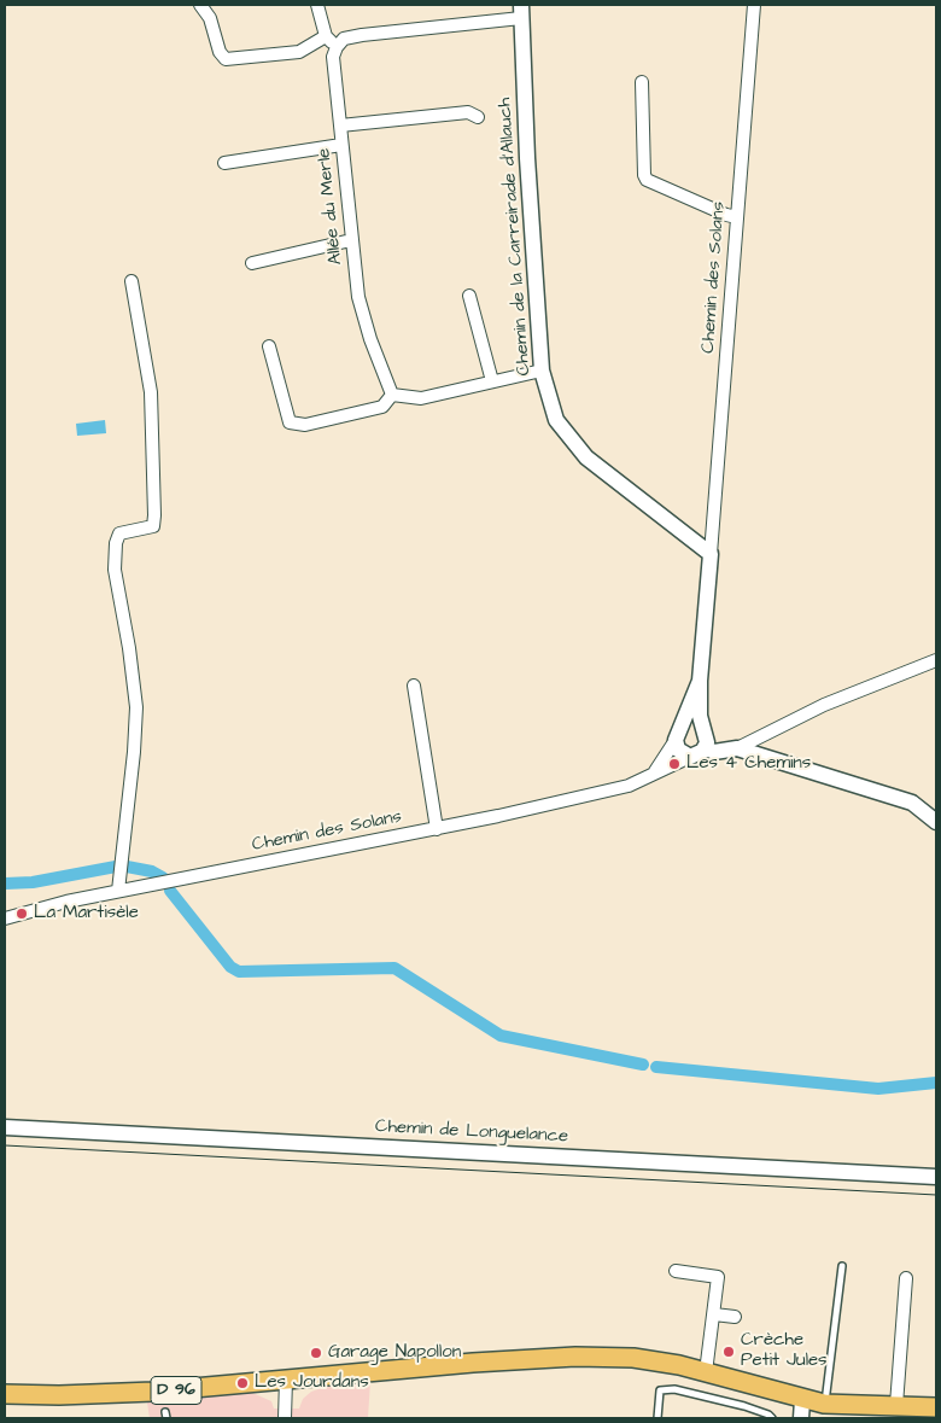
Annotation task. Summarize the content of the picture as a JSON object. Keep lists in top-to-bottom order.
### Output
{
  "streets": {
    "main road": ["D 96"],
    "street": [
      "Allée du Merle",
      "Chemin de la Carreirade d'Allauch",
      "Chemin des Solans",
      "Chemin de Longuelance"
    ]
  },
  "crossings": [
    ["Chemin de la Carreirade d'Allauch", "Chemin des Solans"]
  ],
  "places": [
    "Les 4 Chemins",
    "La Martisèle",
    "Crèche Petit Jules",
    "Garage Napollon",
    "Les Jourdans"
  ]
}
